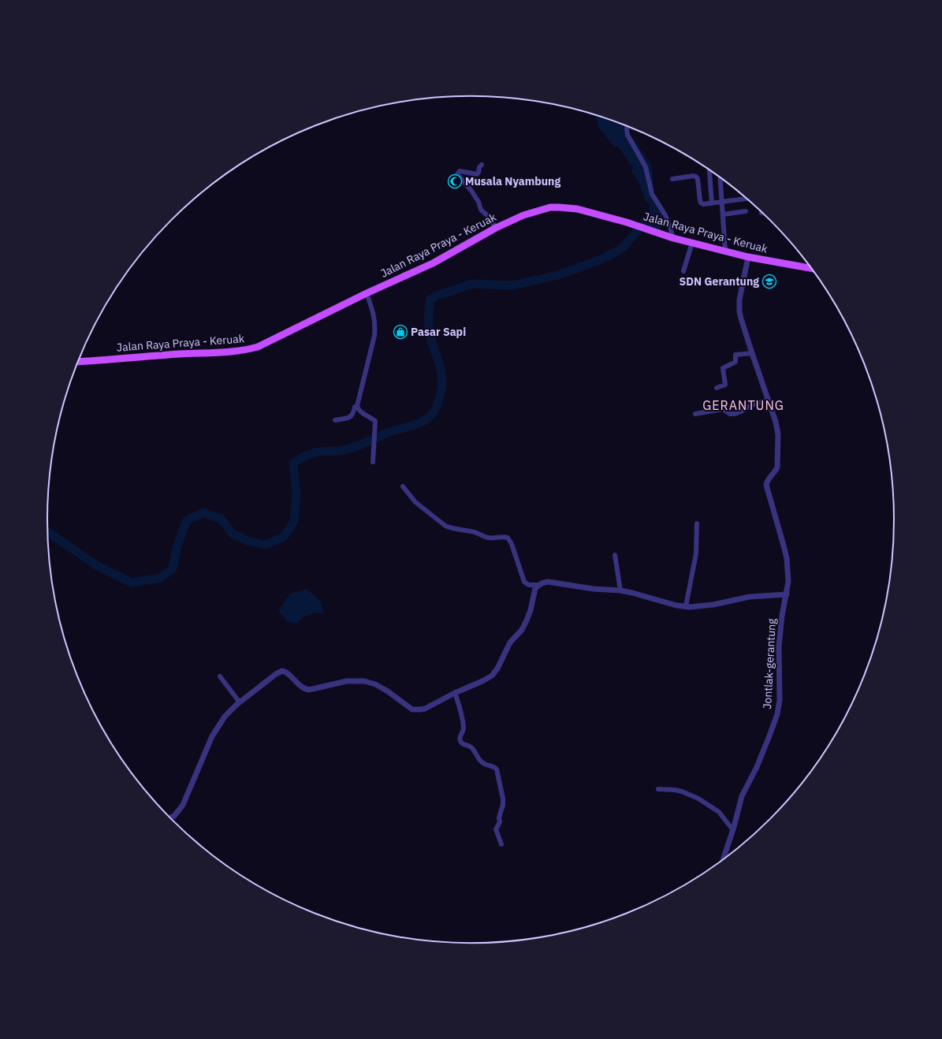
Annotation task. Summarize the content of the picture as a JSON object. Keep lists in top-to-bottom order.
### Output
{
  "streets": {
    "main road": ["Jalan Raya Praya - Keruak"],
    "street": ["Jontlak-gerantung"]
  },
  "crossings": [
    ["Jalan Raya Praya - Keruak", "Jontlak-gerantung"]
  ],
  "districts": ["GERANTUNG"],
  "places": {
    "mosque": ["Musala Nyambung"],
    "school or university": ["SDN Gerantung"],
    "shop": ["Pasar Sapi"]
  }
}
